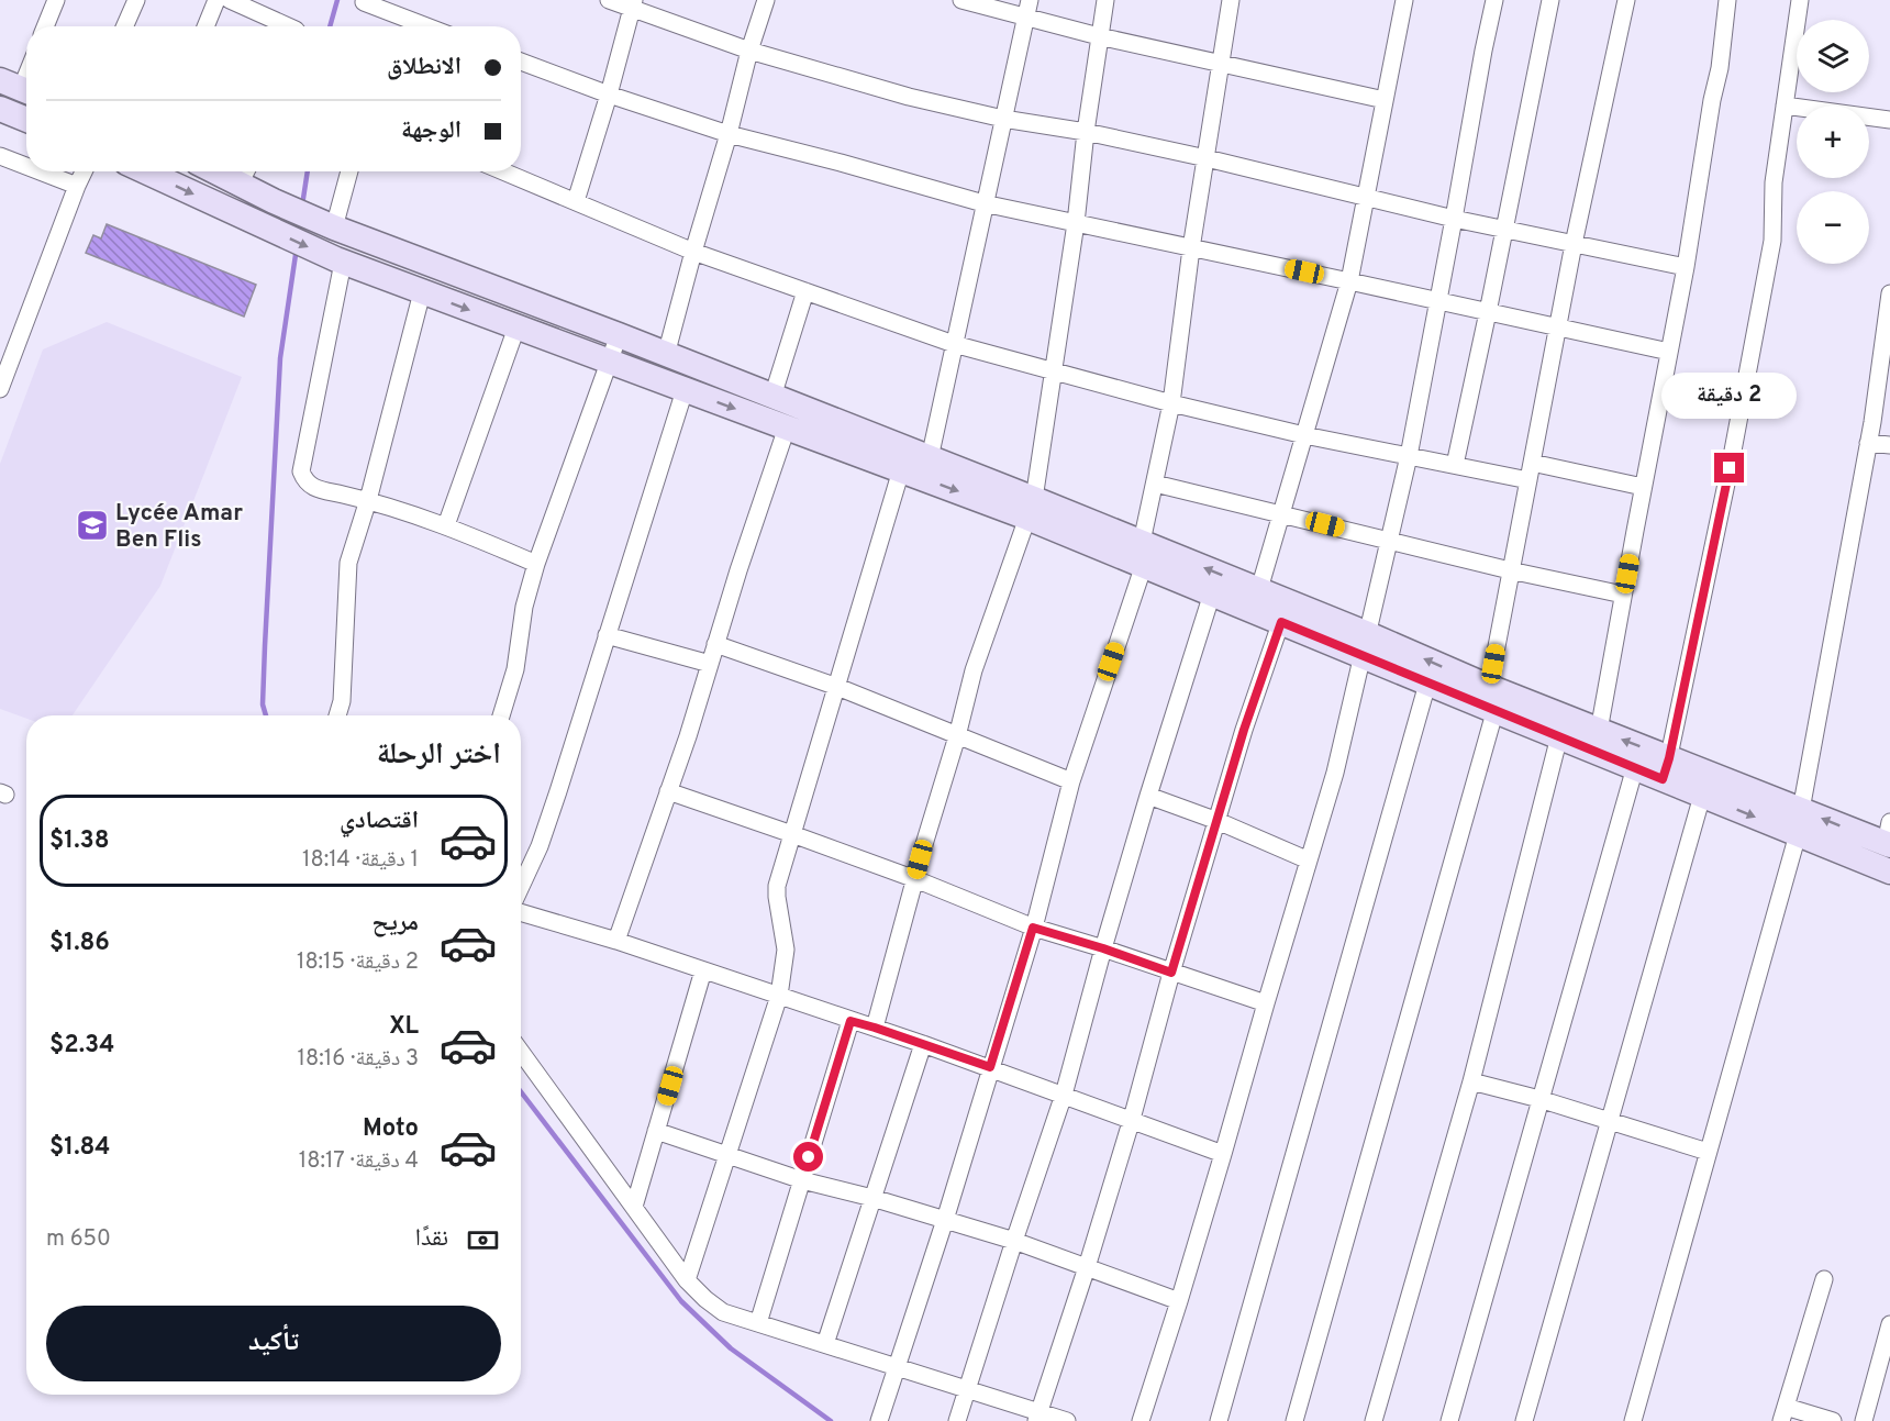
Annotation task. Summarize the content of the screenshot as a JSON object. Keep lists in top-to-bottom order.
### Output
{
  "places": {
    "school or university": ["Lycée Amar Ben Flis"]
  },
  "page": {
    "map_buttons": ["+", "−"],
    "banner": ["الانطلاق", "الوجهة"],
    "bubble": "2 دقيقة",
    "heading": "اختر الرحلة",
    "list": [
      {
        "name": "اقتصادي",
        "note": "1 دقيقة · 18:14",
        "value": "$1.38"
      },
      {
        "name": "مريح",
        "note": "2 دقيقة · 18:15",
        "value": "$1.86"
      },
      {
        "name": "XL",
        "note": "3 دقيقة · 18:16",
        "value": "$2.34"
      },
      {
        "name": "Moto",
        "note": "4 دقيقة · 18:17",
        "value": "$1.84"
      }
    ],
    "pay": ["نقدًا", "650 m"],
    "buttons": "تأكيد"
  }
}
